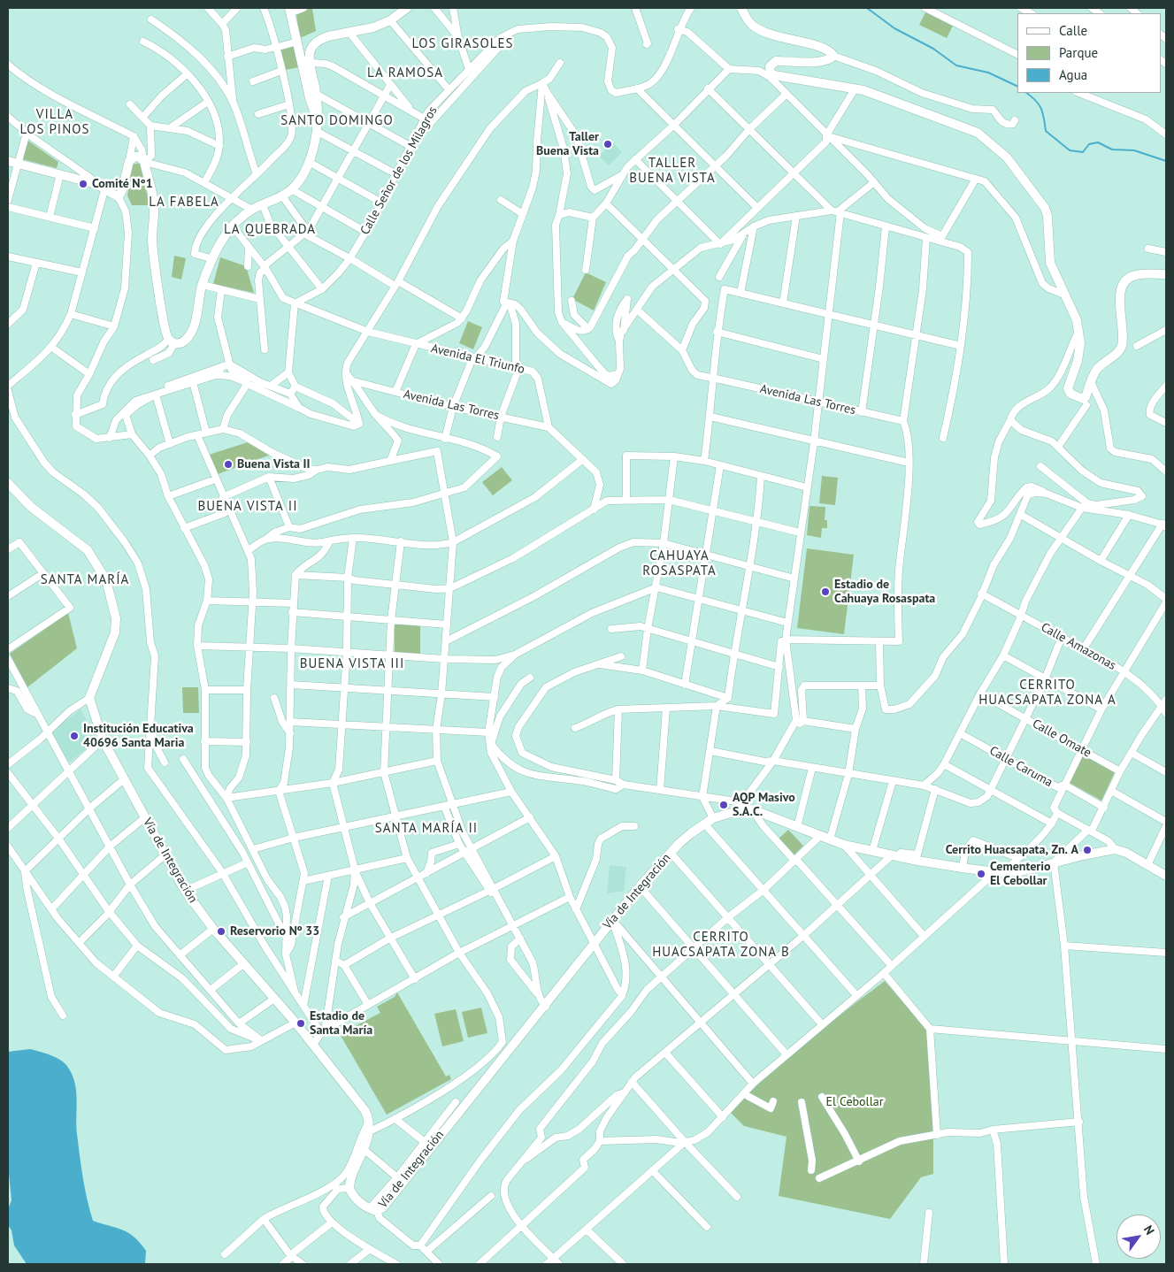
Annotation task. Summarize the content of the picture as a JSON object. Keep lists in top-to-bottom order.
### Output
{
  "streets": {
    "main road": ["Vía de Integración"],
    "street": [
      "Calle Señor de los Milagros",
      "Avenida El Triunfo",
      "Avenida Las Torres",
      "Calle Amazonas",
      "Calle Omate",
      "Calle Caruma"
    ]
  },
  "crossings": [
    ["Calle Señor de los Milagros", "Avenida El Triunfo"],
    ["Avenida El Triunfo", "Avenida Las Torres"]
  ],
  "districts": [
    "LOS GIRASOLES",
    "LA RAMOSA",
    "VILLA LOS PINOS",
    "SANTO DOMINGO",
    "TALLER BUENA VISTA",
    "LA FABELA",
    "LA QUEBRADA",
    "BUENA VISTA II",
    "CAHUAYA ROSASPATA",
    "SANTA MARÍA",
    "BUENA VISTA III",
    "CERRITO HUACSAPATA ZONA A",
    "SANTA MARÍA II",
    "CERRITO HUACSAPATA ZONA B"
  ],
  "parks": ["El Cebollar"],
  "places": [
    "Taller Buena Vista",
    "Comité N°1",
    "Buena Vista II",
    "Estadio de Cahuaya Rosaspata",
    "Institución Educativa 40696 Santa Maria",
    "AQP Masivo S.A.C.",
    "Cerrito Huacsapata, Zn. A",
    "Cementerio El Cebollar",
    "Reservorio Nº 33",
    "Estadio de Santa María"
  ],
  "legend": ["Calle", "Parque", "Agua"],
  "north": "top right"
}
